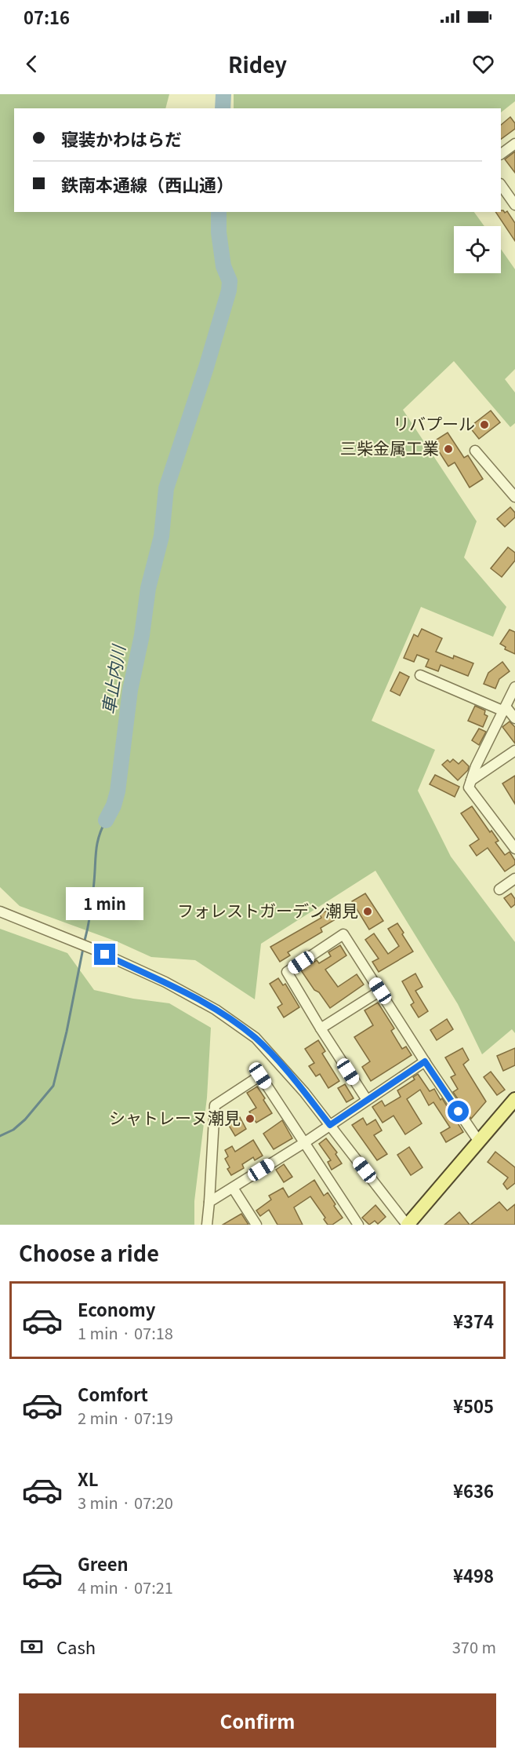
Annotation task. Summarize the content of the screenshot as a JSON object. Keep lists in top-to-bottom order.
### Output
{
  "water": ["車止内川"],
  "places": [
    "リバプール",
    "三柴金属工業",
    "フォレストガーデン潮見",
    "シャトレーヌ潮見"
  ],
  "page": {
    "status": "07:16",
    "header": "Ridey",
    "banner": ["寝装かわはらだ", "鉄南本通線（西山通）"],
    "bubble": "1 min",
    "heading": "Choose a ride",
    "list": [
      {
        "name": "Economy",
        "note": "1 min · 07:18",
        "value": "¥374"
      },
      {
        "name": "Comfort",
        "note": "2 min · 07:19",
        "value": "¥505"
      },
      {
        "name": "XL",
        "note": "3 min · 07:20",
        "value": "¥636"
      },
      {
        "name": "Green",
        "note": "4 min · 07:21",
        "value": "¥498"
      }
    ],
    "pay": ["Cash", "370 m"],
    "buttons": "Confirm"
  }
}
